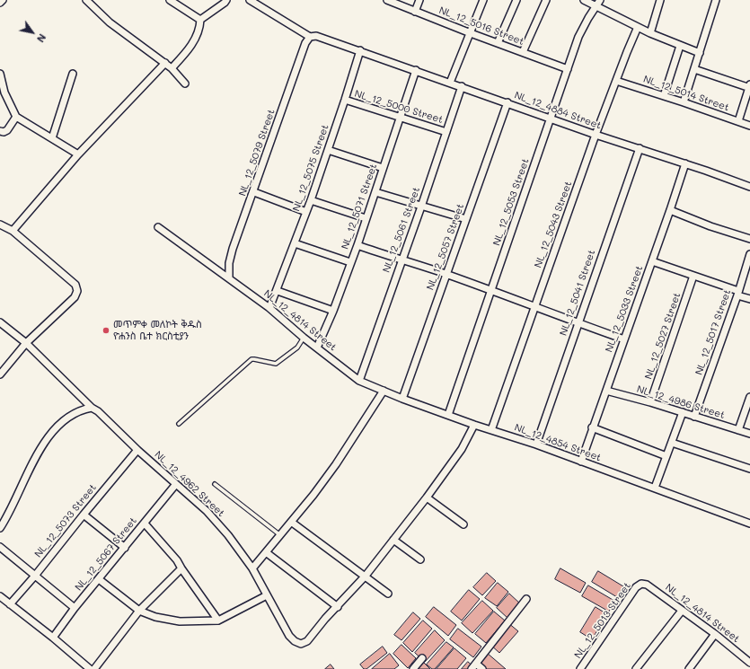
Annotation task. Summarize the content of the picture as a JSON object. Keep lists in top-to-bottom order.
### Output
{
  "streets": {
    "street": [
      "NL_12_5016 Street",
      "NL_12_5014 Street",
      "NL_12_5000 Street",
      "NL_12_4884 Street",
      "NL_12_5079 Street",
      "NL_12_5075 Street",
      "NL_12_5053 Street",
      "NL_12_5071 Street",
      "NL_12_5043 Street",
      "NL_12_5061 Street",
      "NL_12_5057 Street",
      "NL_12_5041 Street",
      "NL_12_5033 Street",
      "NL_12_4814 Street",
      "NL_12_5017 Street",
      "NL_12_5027 Street",
      "NL_12_4986 Street",
      "NL_12_4854 Street",
      "NL_12_4962 Street",
      "NL_12_5073 Street",
      "NL_12_5067 Street",
      "NL_12_5013 Street"
    ]
  },
  "crossings": [
    ["NL_12_5016 Street", "NL_12_5053 Street"],
    ["NL_12_5014 Street", "NL_12_5043 Street"],
    ["NL_12_5000 Street", "NL_12_5075 Street"],
    ["NL_12_5000 Street", "NL_12_5071 Street"],
    ["NL_12_5000 Street", "NL_12_5061 Street"],
    ["NL_12_4884 Street", "NL_12_5079 Street"],
    ["NL_12_4884 Street", "NL_12_5075 Street"],
    ["NL_12_4884 Street", "NL_12_5053 Street"],
    ["NL_12_4884 Street", "NL_12_5071 Street"],
    ["NL_12_4884 Street", "NL_12_5043 Street"],
    ["NL_12_4884 Street", "NL_12_5061 Street"],
    ["NL_12_4884 Street", "NL_12_5057 Street"],
    ["NL_12_4884 Street", "NL_12_5041 Street"],
    ["NL_12_4884 Street", "NL_12_5033 Street"],
    ["NL_12_5079 Street", "NL_12_4814 Street"],
    ["NL_12_5075 Street", "NL_12_4814 Street"],
    ["NL_12_5053 Street", "NL_12_4854 Street"],
    ["NL_12_5071 Street", "NL_12_4814 Street"],
    ["NL_12_5043 Street", "NL_12_4854 Street"],
    ["NL_12_5061 Street", "NL_12_4814 Street"],
    ["NL_12_5061 Street", "NL_12_4854 Street"],
    ["NL_12_5057 Street", "NL_12_4854 Street"],
    ["NL_12_5041 Street", "NL_12_4854 Street"],
    ["NL_12_5033 Street", "NL_12_4986 Street"],
    ["NL_12_5033 Street", "NL_12_4854 Street"],
    ["NL_12_4814 Street", "NL_12_4854 Street"],
    ["NL_12_4814 Street", "NL_12_5013 Street"],
    ["NL_12_5017 Street", "NL_12_4986 Street"],
    ["NL_12_5027 Street", "NL_12_4986 Street"],
    ["NL_12_4962 Street", "NL_12_5073 Street"],
    ["NL_12_4962 Street", "NL_12_5067 Street"]
  ],
  "places": ["መጥምቀ መለኮት ቅዱስ ዮሐንስ ቤተ ክርስቲያን"],
  "north": "bottom right"
}
